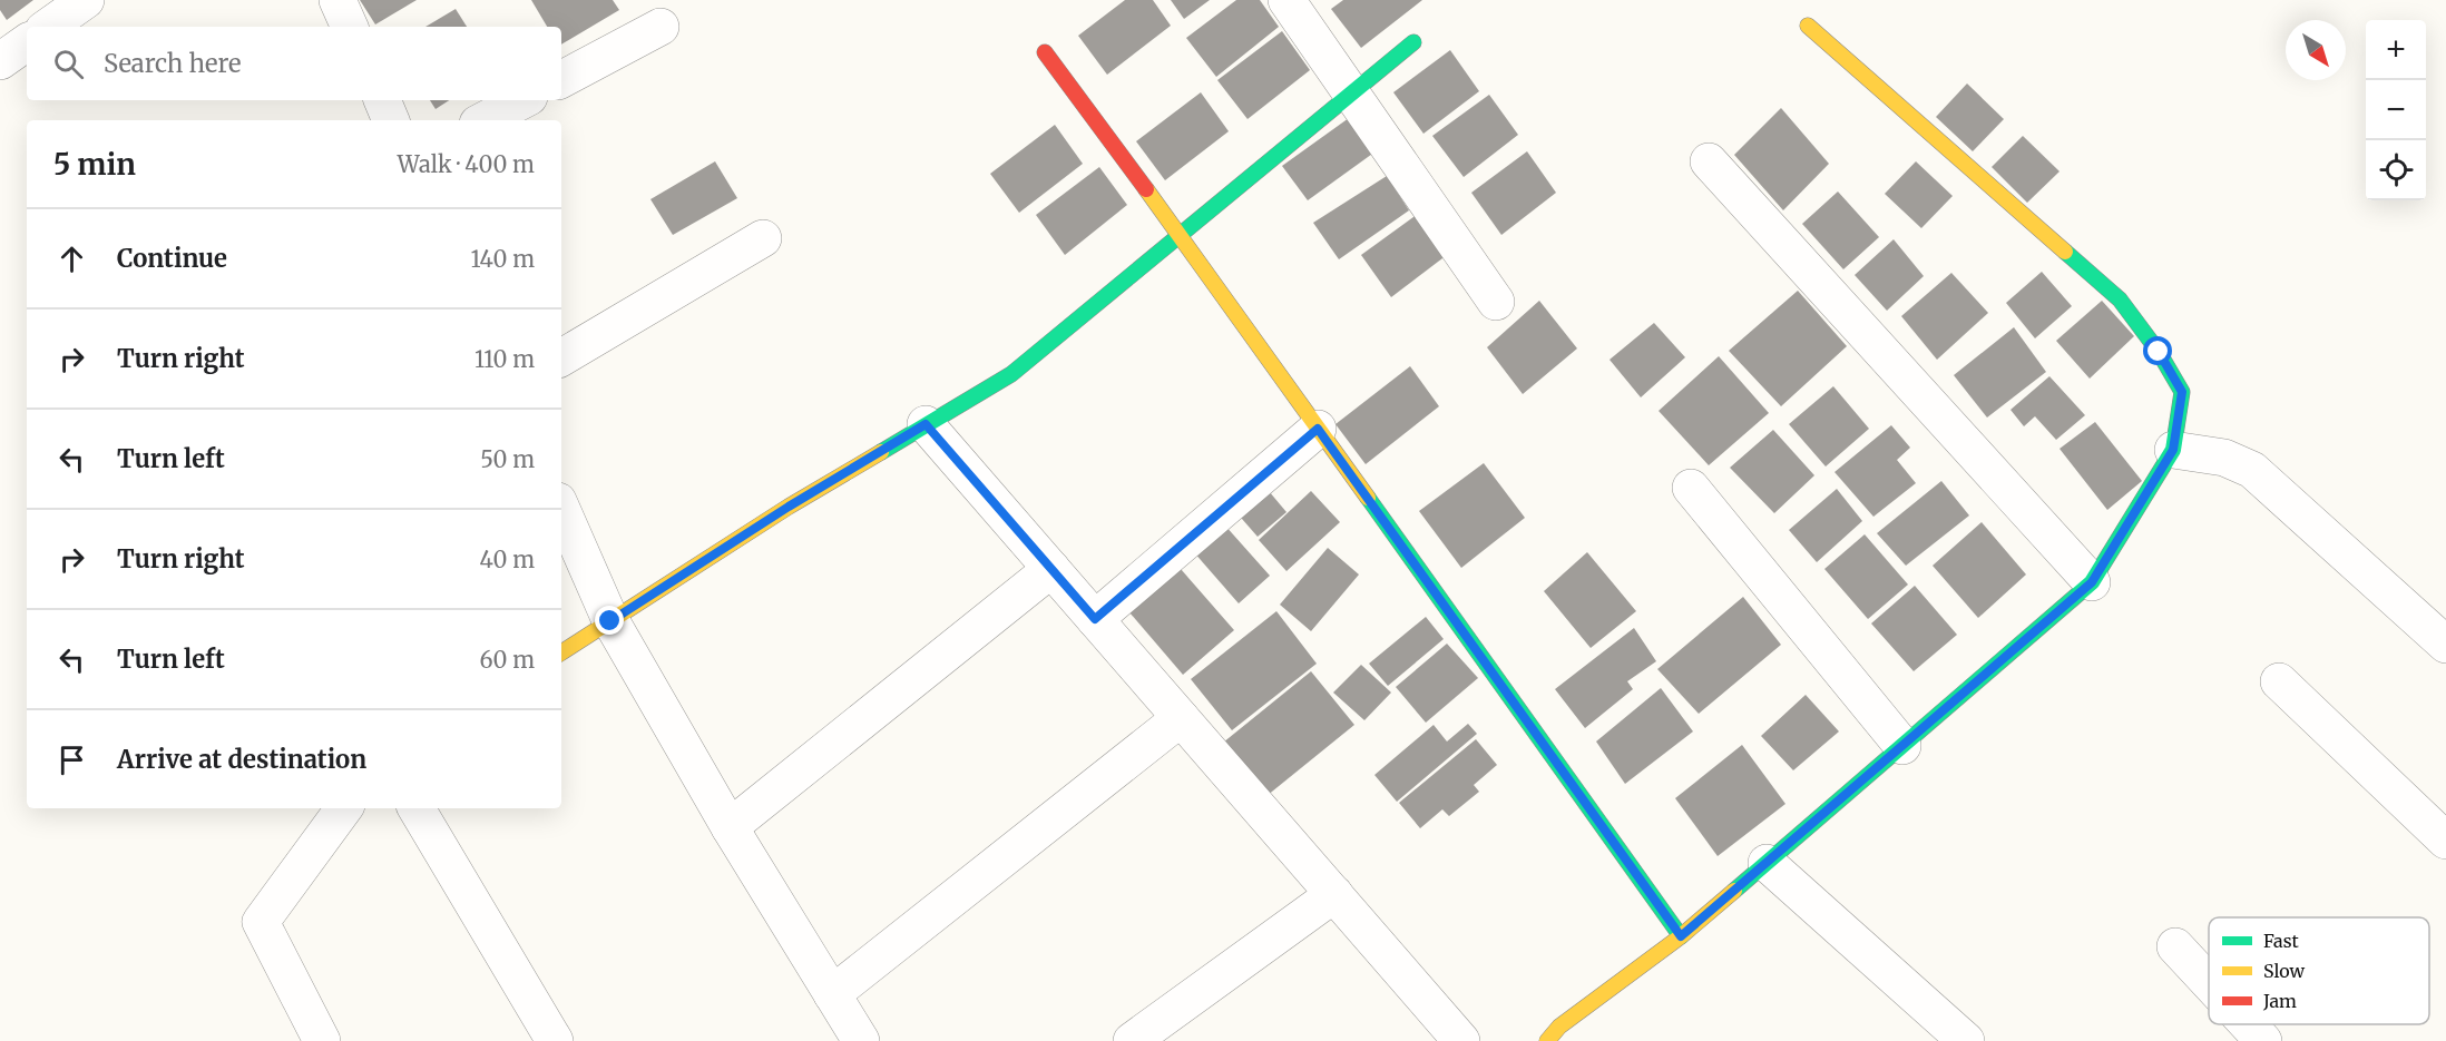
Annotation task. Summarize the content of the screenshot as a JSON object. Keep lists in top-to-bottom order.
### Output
{
  "legend": ["Fast", "Slow", "Jam"],
  "north": "bottom right",
  "page": {
    "map_buttons": ["+", "−"],
    "search": "Search here",
    "heading": ["5 min", "Walk · 400 m"],
    "list": [
      ["Continue", "140 m"],
      ["Turn right", "110 m"],
      ["Turn left", "50 m"],
      ["Turn right", "40 m"],
      ["Turn left", "60 m"],
      "Arrive at destination"
    ]
  }
}
